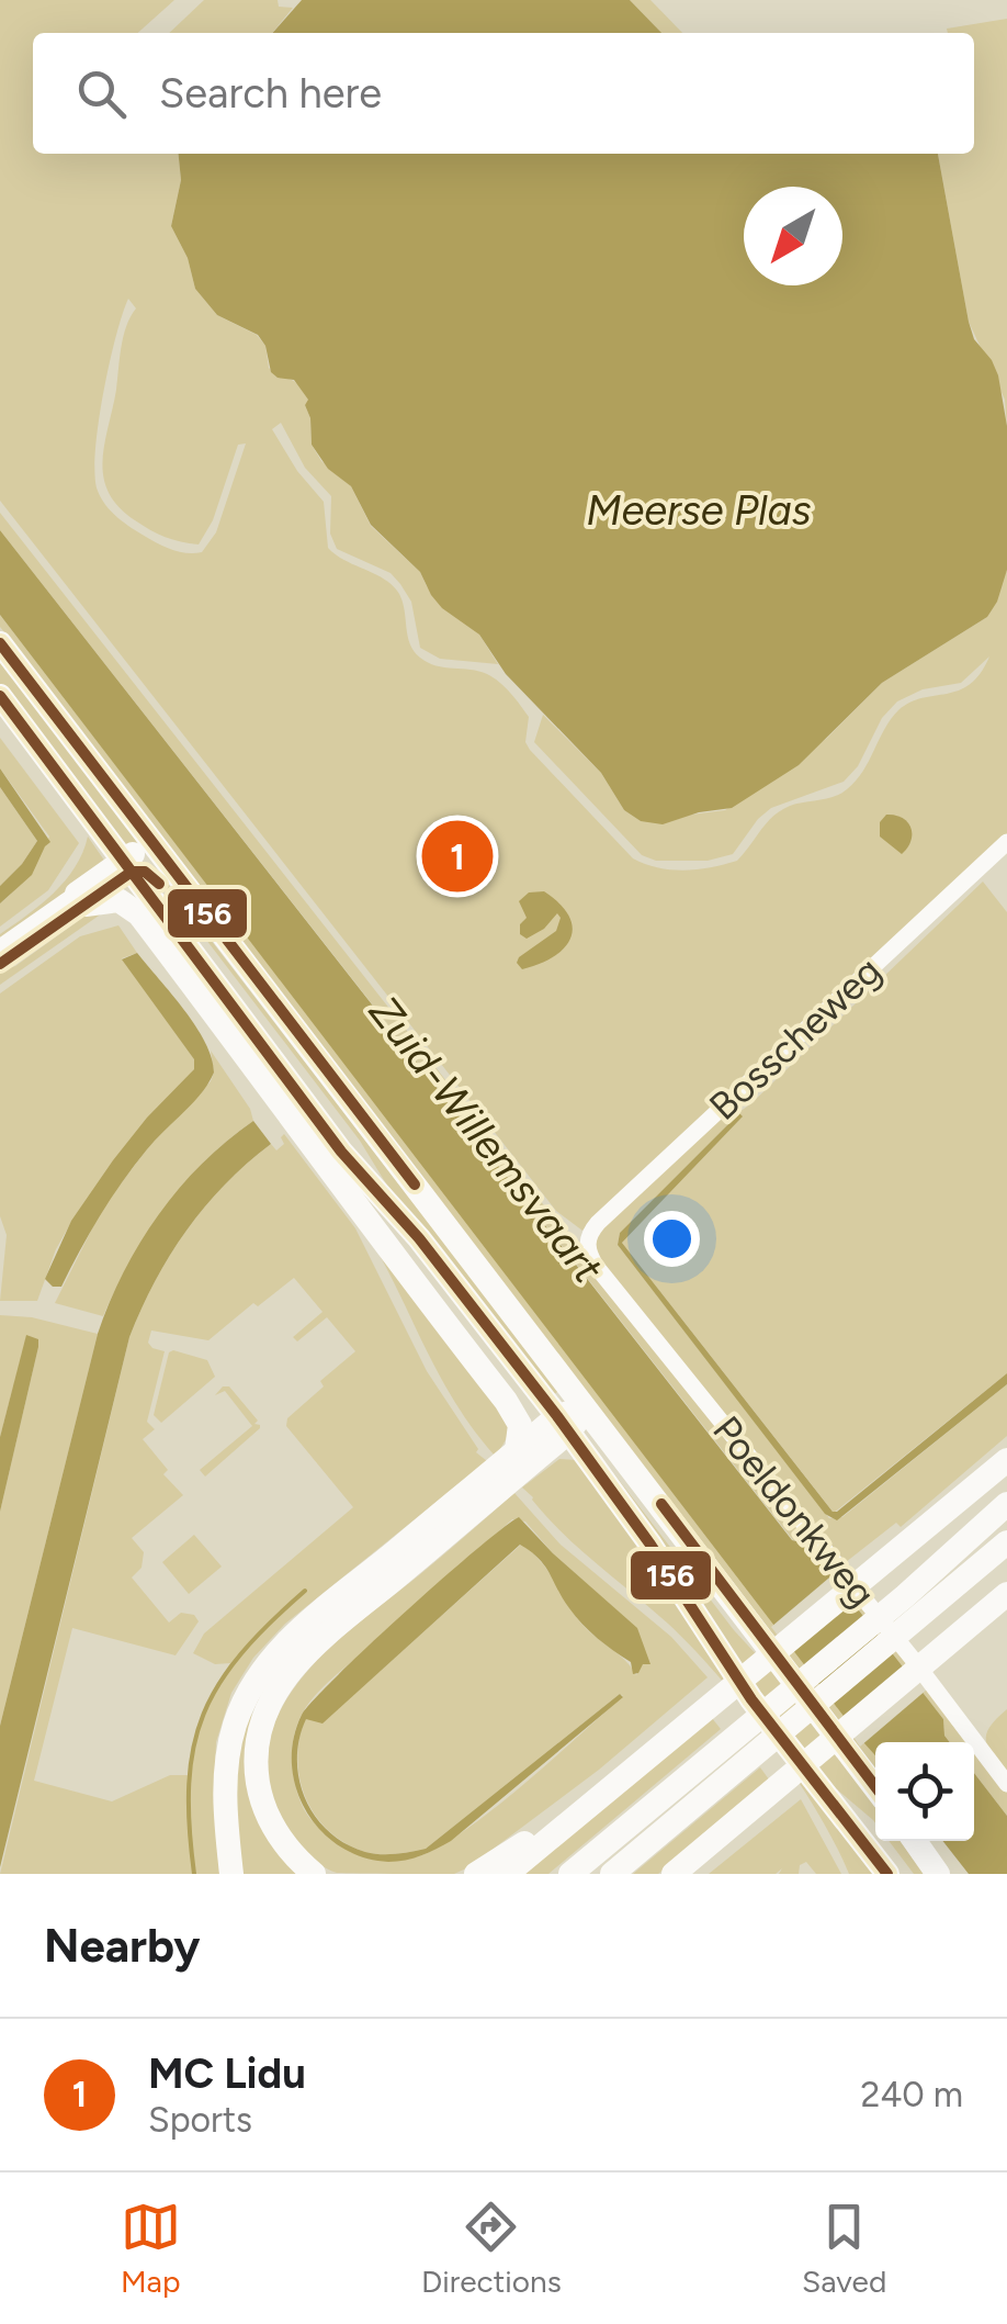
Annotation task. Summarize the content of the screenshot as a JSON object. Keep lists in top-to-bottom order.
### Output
{
  "streets": {
    "street": ["Bosscheweg", "Poeldonkweg"]
  },
  "crossings": [
    ["Bosscheweg", "Poeldonkweg"]
  ],
  "water": ["Meerse Plas", "Zuid-Willemsvaart"],
  "lines": ["transit line 156"],
  "north": "bottom left",
  "page": {
    "search": "Search here",
    "pins": "1",
    "heading": "Nearby",
    "list": [
      {
        "mark": "1",
        "name": "MC Lidu",
        "note": "Sports",
        "value": "240 m"
      }
    ],
    "nav": ["Map", "Directions", "Saved"]
  }
}
